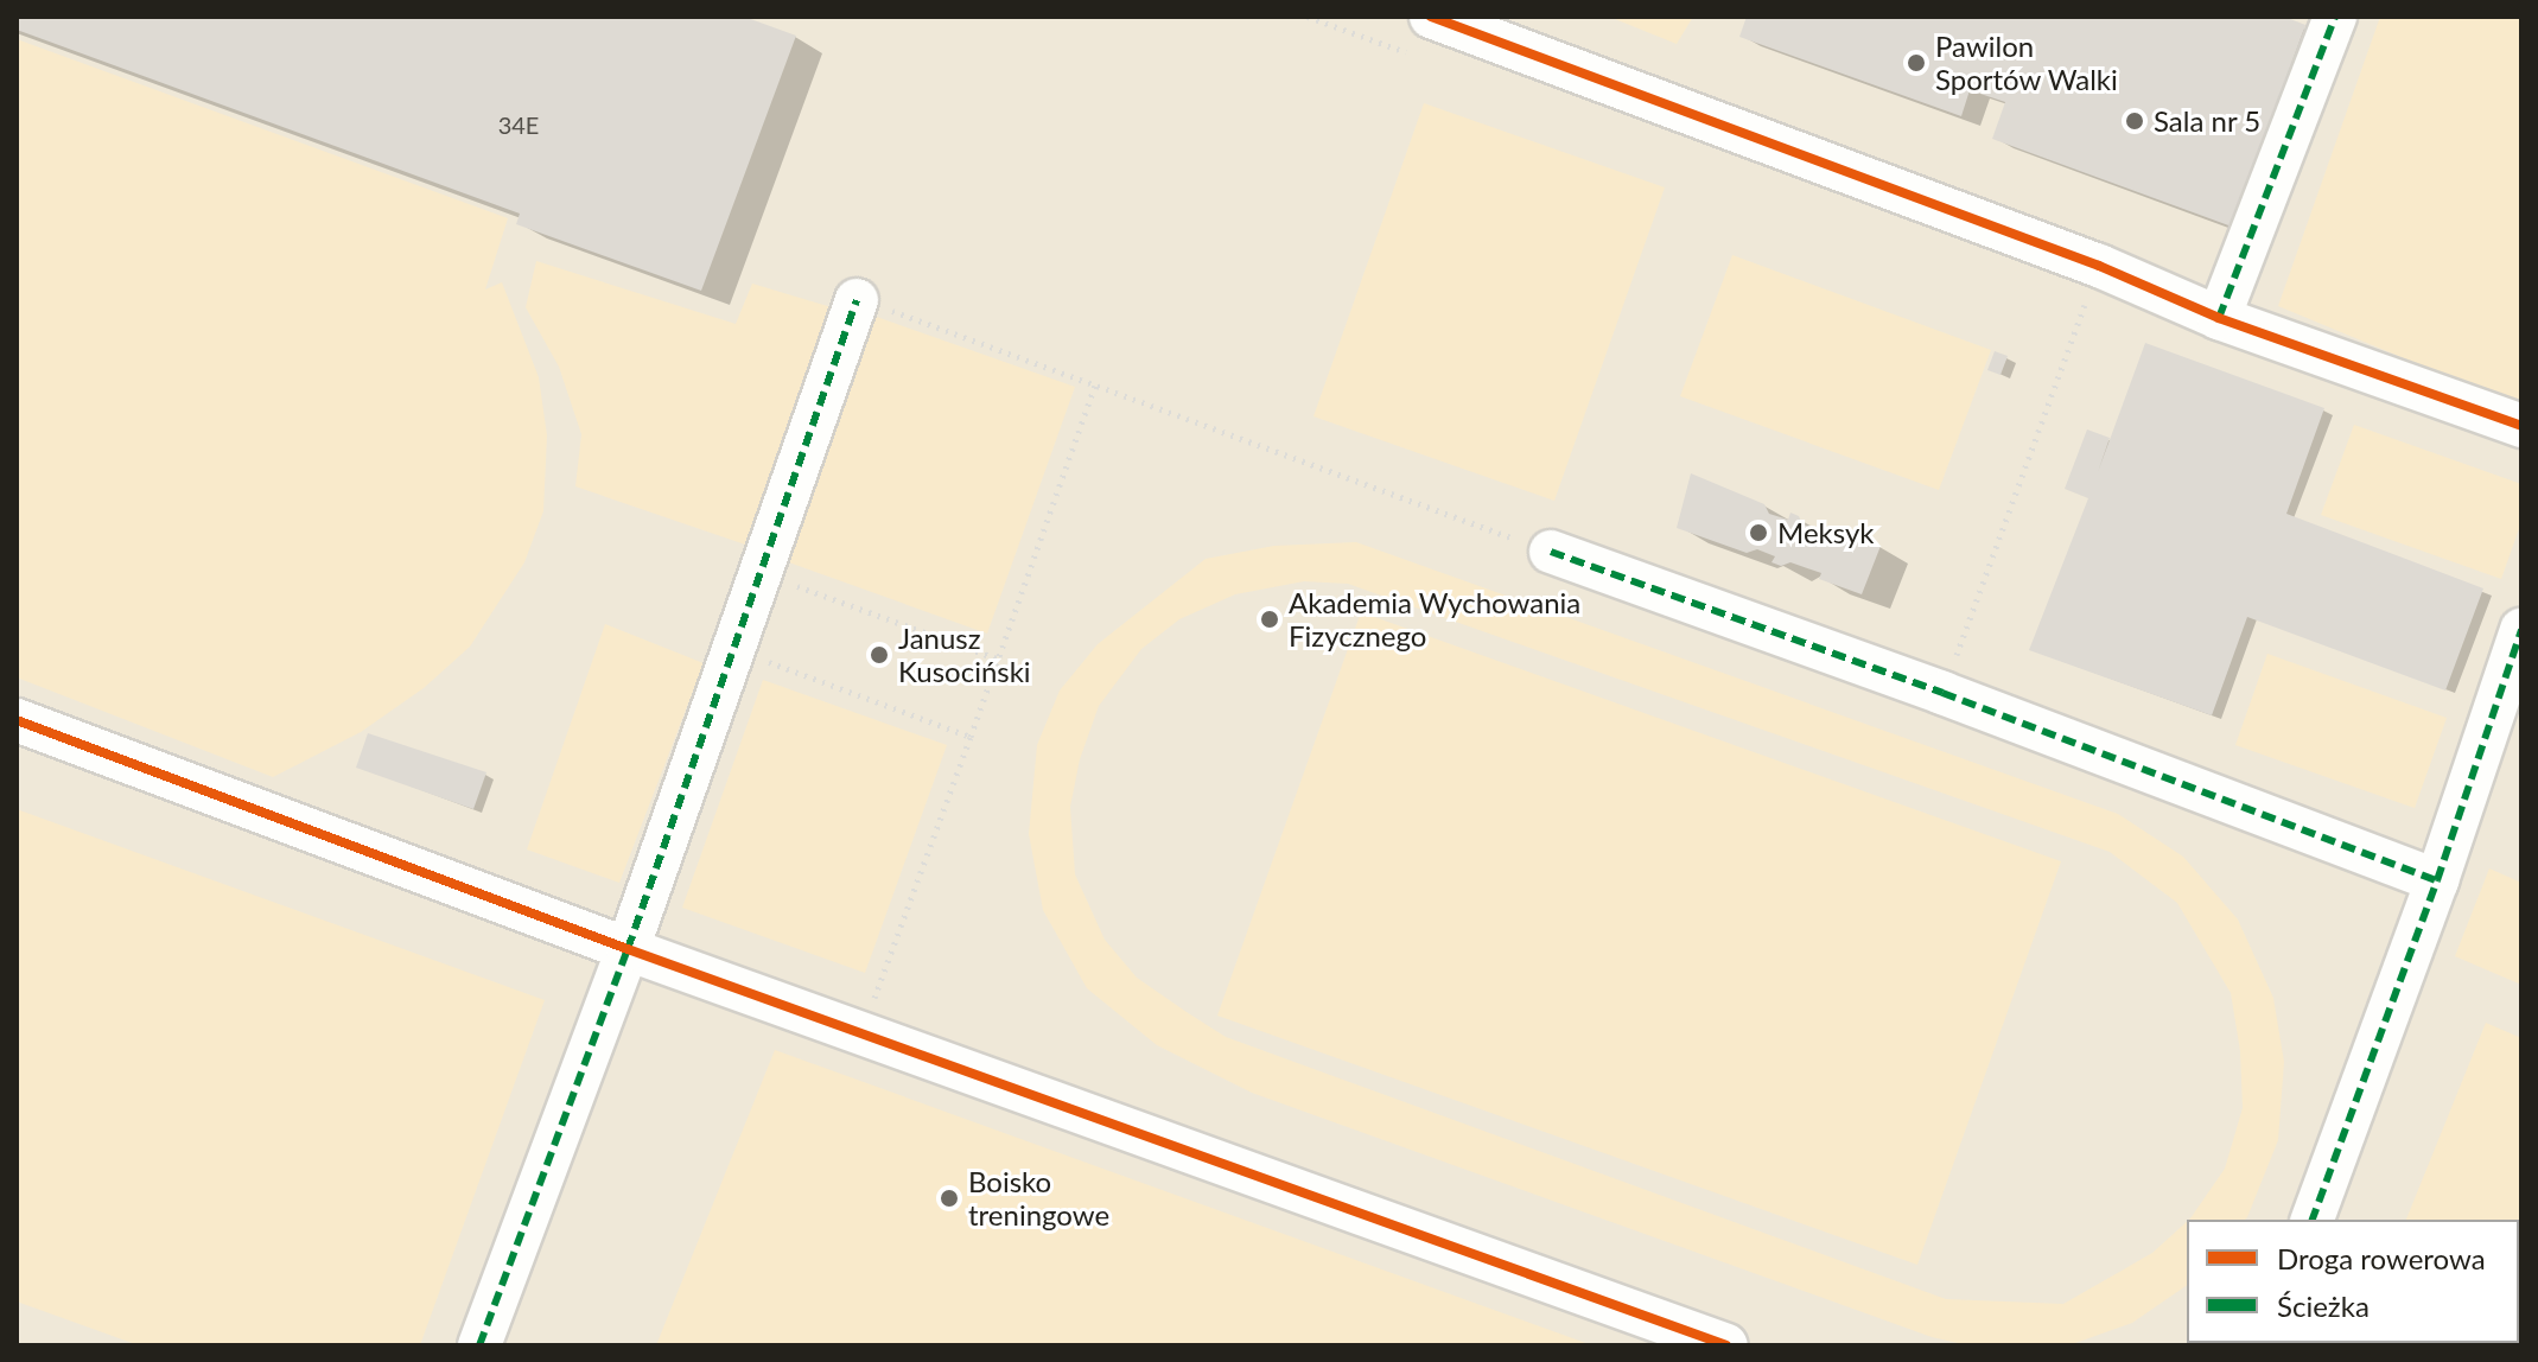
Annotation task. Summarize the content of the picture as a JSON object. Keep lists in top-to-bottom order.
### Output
{
  "places": [
    "Pawilon Sportów Walki",
    "Sala nr 5",
    "Meksyk",
    "Akademia Wychowania Fizycznego",
    "Janusz Kusociński",
    "Boisko treningowe"
  ],
  "house_numbers": ["34E"],
  "legend": ["Droga rowerowa", "Ścieżka"]
}
